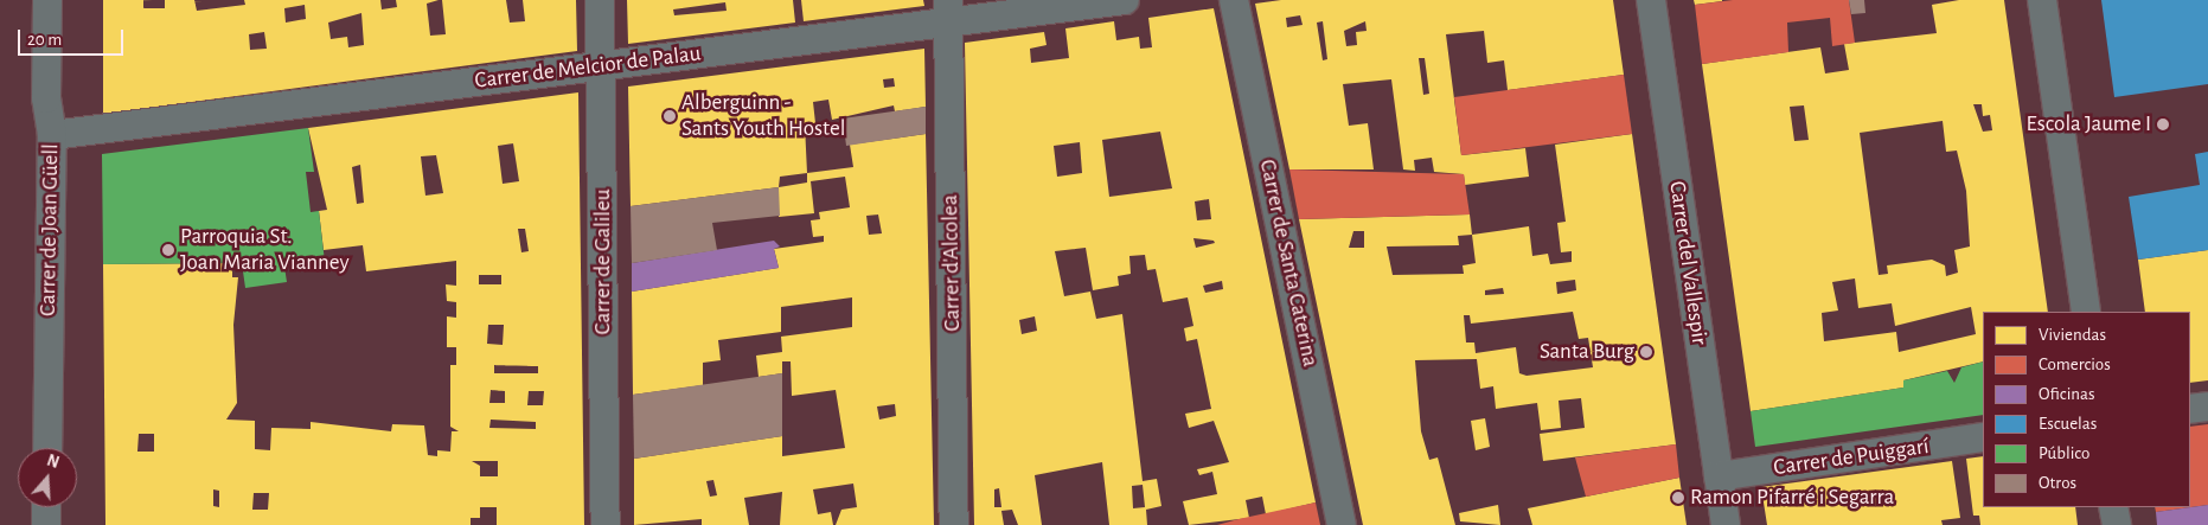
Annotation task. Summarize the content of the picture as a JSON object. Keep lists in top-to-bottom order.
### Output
{
  "streets": {
    "street": [
      "Carrer de Melcior de Palau",
      "Carrer de Joan Güell",
      "Carrer de Galileu",
      "Carrer d'Alcolea",
      "Carrer de Santa Caterina",
      "Carrer del Vallespir",
      "Carrer de Puiggarí"
    ]
  },
  "crossings": [
    ["Carrer de Melcior de Palau", "Carrer de Joan Güell"],
    ["Carrer de Melcior de Palau", "Carrer de Galileu"],
    ["Carrer de Melcior de Palau", "Carrer d'Alcolea"],
    ["Carrer del Vallespir", "Carrer de Puiggarí"]
  ],
  "places": [
    "Alberguinn - Sants Youth Hostel",
    "Escola Jaume I",
    "Parroquia St. Joan Maria Vianney",
    "Santa Burg",
    "Ramon Pifarré i Segarra"
  ],
  "legend": [
    "Viviendas",
    "Comercios",
    "Oficinas",
    "Escuelas",
    "Público",
    "Otros"
  ],
  "scale_bar": "20 m",
  "north": "top"
}
